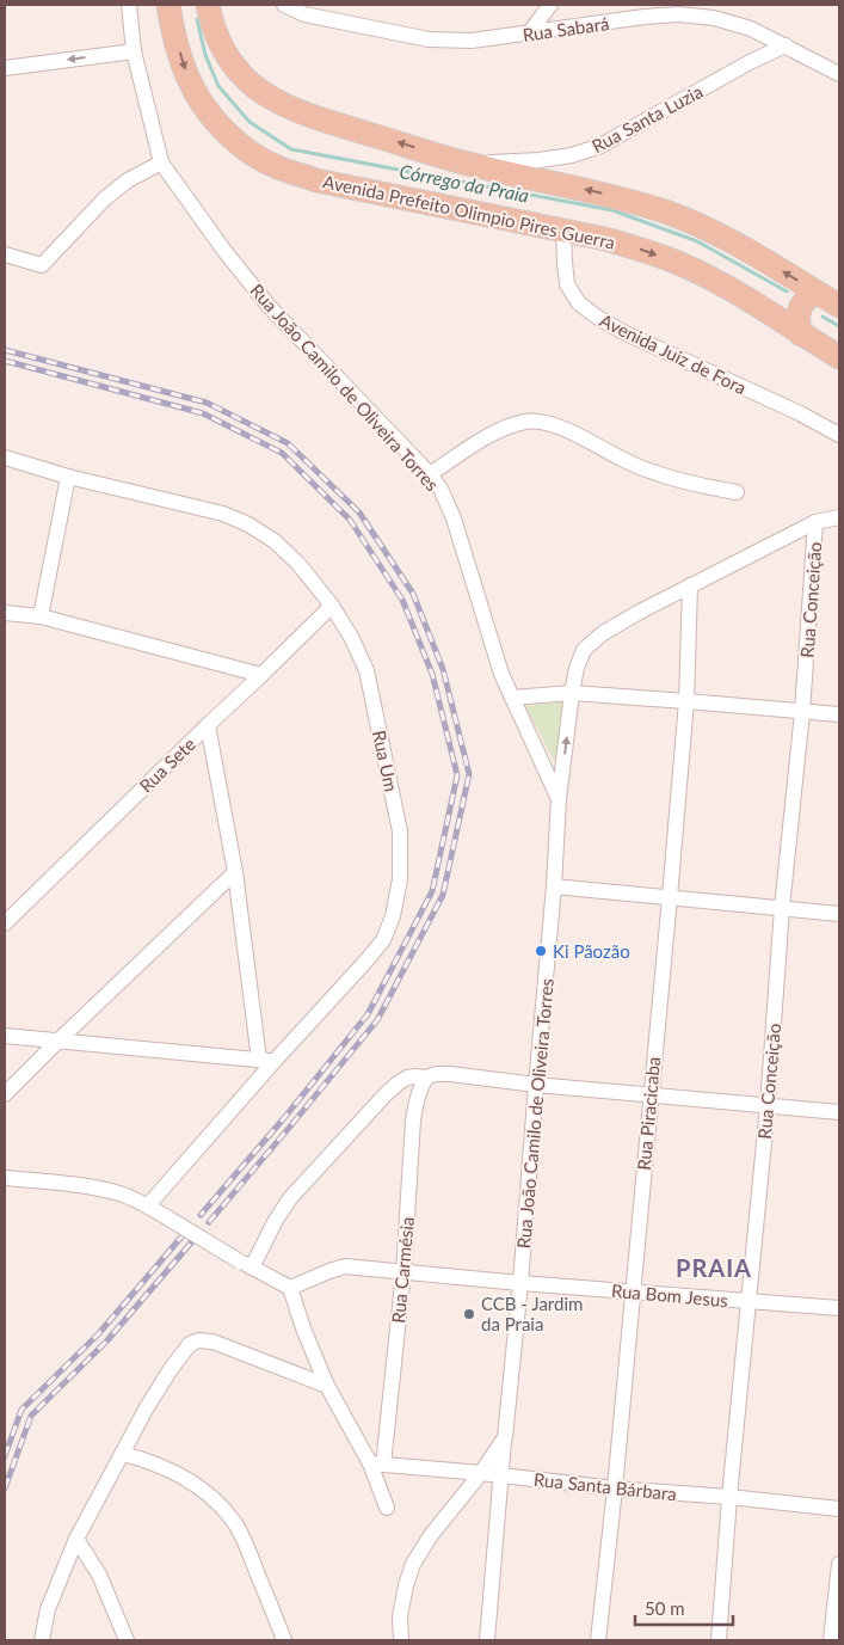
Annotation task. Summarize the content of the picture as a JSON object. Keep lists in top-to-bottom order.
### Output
{
  "streets": {
    "main road": ["Avenida Prefeito Olimpio Pires Guerra"],
    "street": [
      "Rua Sabará",
      "Rua Santa Luzia",
      "Avenida Juiz de Fora",
      "Rua João Camilo de Oliveira Torres",
      "Rua Conceição",
      "Rua Um",
      "Rua Sete",
      "Rua Piracicaba",
      "Rua Carmésia",
      "Rua Bom Jesus",
      "Rua Santa Bárbara"
    ]
  },
  "crossings": [
    ["Rua Sabará", "Rua Santa Luzia"],
    ["Avenida Prefeito Olimpio Pires Guerra", "Avenida Juiz de Fora"],
    ["Rua João Camilo de Oliveira Torres", "Rua Bom Jesus"],
    ["Rua João Camilo de Oliveira Torres", "Rua Santa Bárbara"],
    ["Rua Conceição", "Rua Bom Jesus"],
    ["Rua Conceição", "Rua Santa Bárbara"],
    ["Rua Um", "Rua Sete"],
    ["Rua Piracicaba", "Rua Bom Jesus"],
    ["Rua Piracicaba", "Rua Santa Bárbara"],
    ["Rua Carmésia", "Rua Bom Jesus"],
    ["Rua Carmésia", "Rua Santa Bárbara"]
  ],
  "districts": ["PRAIA"],
  "water": ["Córrego da Praia"],
  "places": ["Ki Pãozão", "CCB - Jardim da Praia"],
  "scale_bar": "50 m"
}
